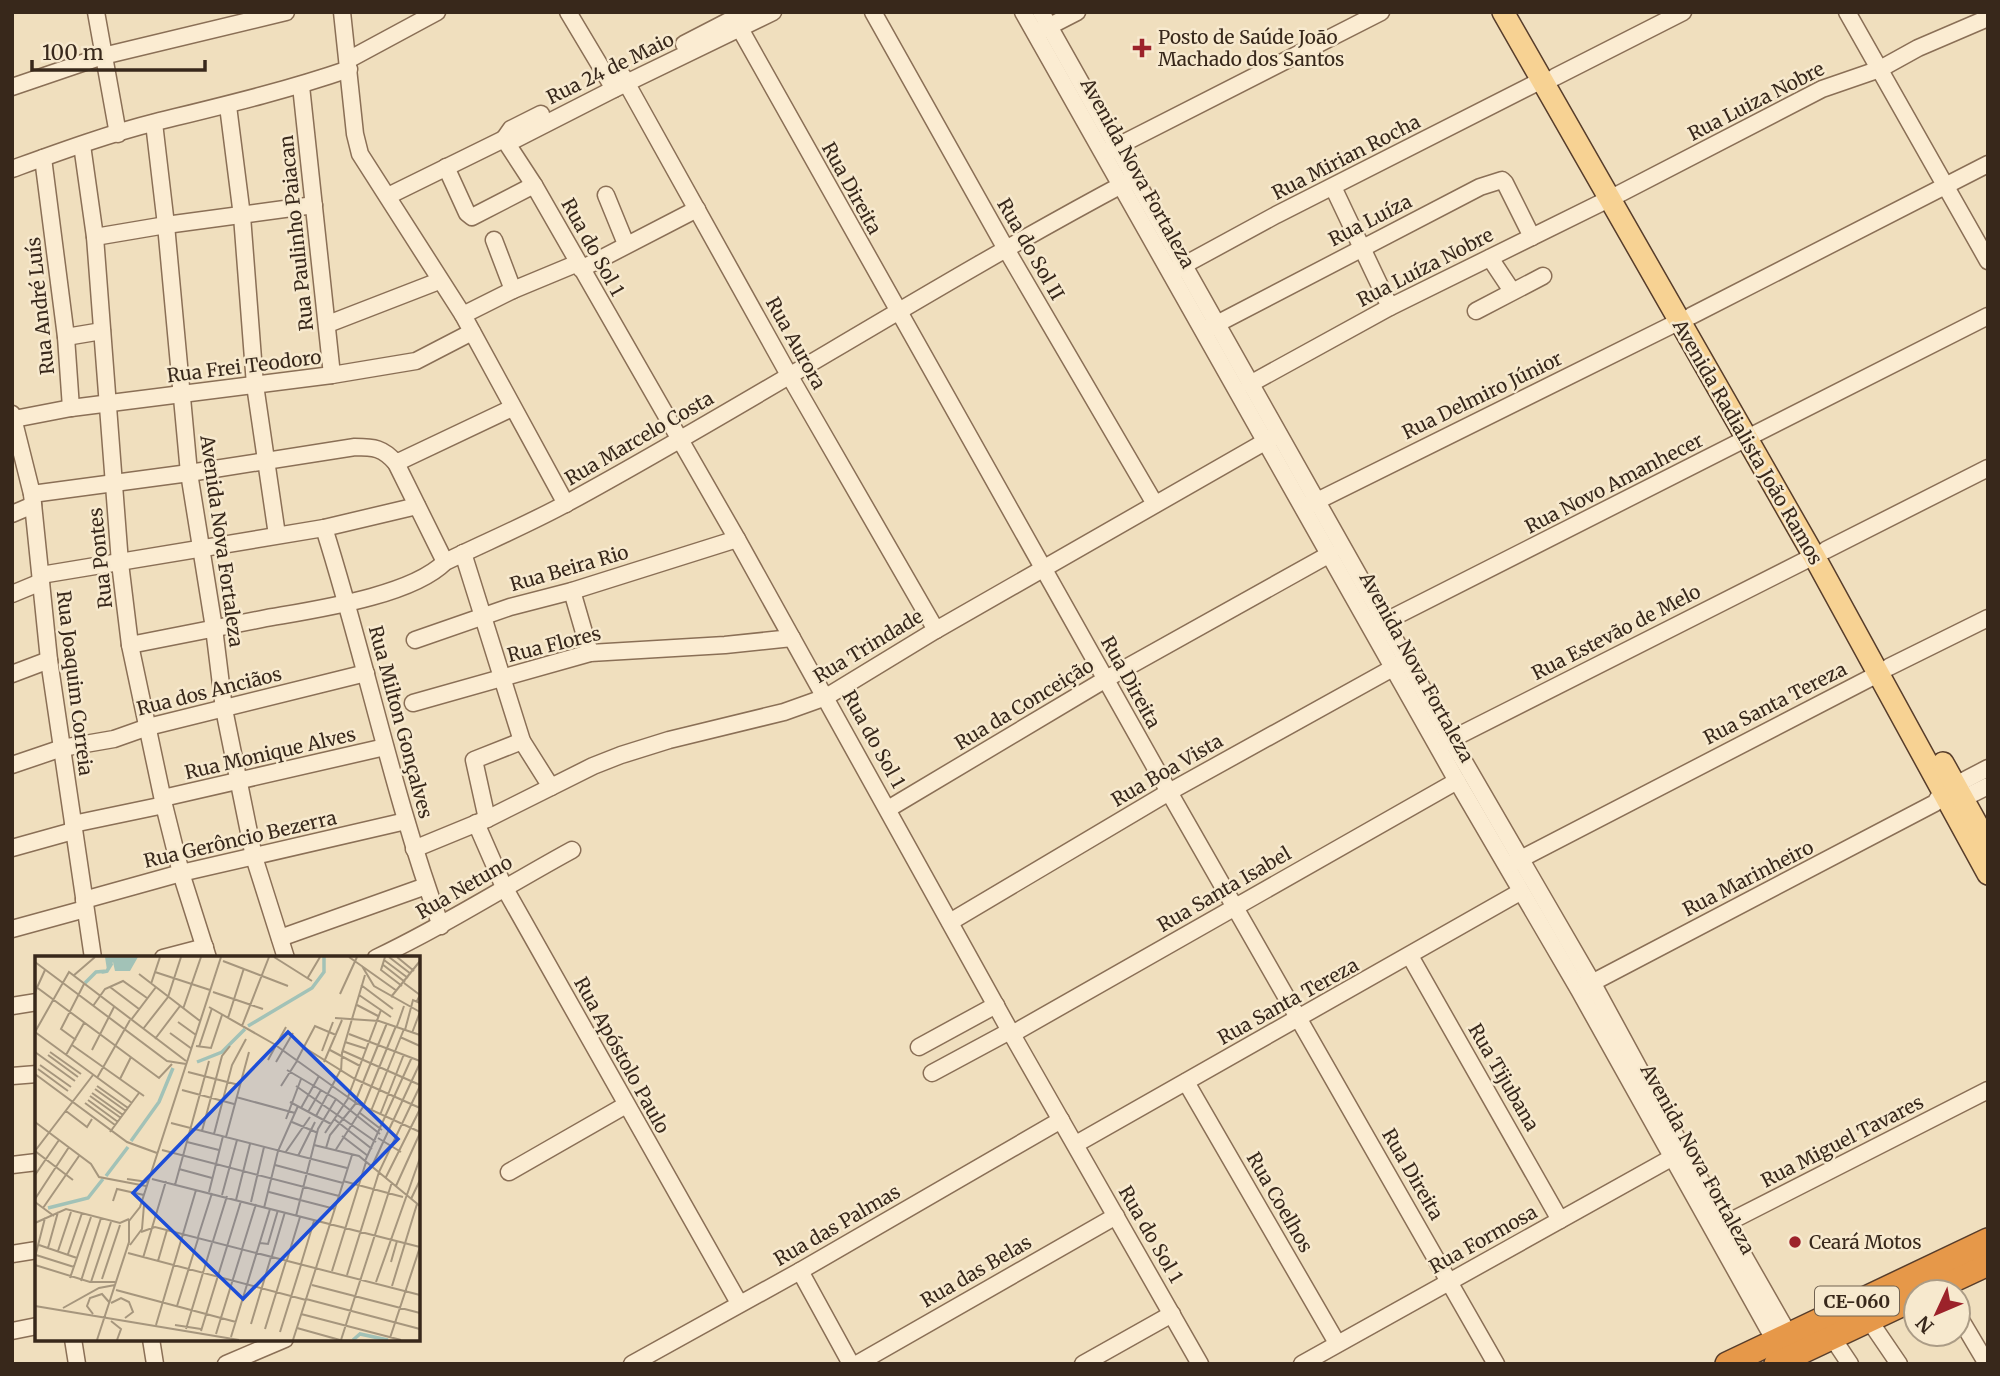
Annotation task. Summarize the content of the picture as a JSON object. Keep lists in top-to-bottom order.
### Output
{
  "streets": {
    "highway": ["CE-060"],
    "main road": ["Avenida Radialista João Ramos"],
    "street": [
      "Rua 24 de Maio",
      "Rua Luiza Nobre",
      "Rua Mirian Rocha",
      "Avenida Nova Fortaleza",
      "Rua Direita",
      "Rua Luíza",
      "Rua Paulinho Paiacan",
      "Rua do Sol 1",
      "Rua do Sol II",
      "Rua Luíza Nobre",
      "Rua André Luís",
      "Rua Aurora",
      "Rua Frei Teodoro",
      "Rua Delmiro Júnior",
      "Rua Marcelo Costa",
      "Rua Novo Amanhecer",
      "Rua Pontes",
      "Rua Beira Rio",
      "Rua Estevão de Melo",
      "Rua Flores",
      "Rua Trindade",
      "Rua Joaquim Correia",
      "Rua dos Anciãos",
      "Rua Santa Tereza",
      "Rua da Conceição",
      "Rua Milton Gonçalves",
      "Rua Monique Alves",
      "Rua Boa Vista",
      "Rua Gerôncio Bezerra",
      "Rua Marinheiro",
      "Rua Netuno",
      "Rua Santa Isabel",
      "Rua Apóstolo Paulo",
      "Rua Tijubana",
      "Rua Miguel Tavares",
      "Rua Coelhos",
      "Rua das Palmas",
      "Rua Formosa",
      "Rua das Belas"
    ]
  },
  "crossings": [
    ["Rua 24 de Maio", "Rua Direita"],
    ["Rua 24 de Maio", "Rua do Sol 1"],
    ["Rua 24 de Maio", "Rua Aurora"],
    ["Rua Luiza Nobre", "Rua Luíza Nobre"],
    ["Rua Luiza Nobre", "Avenida Radialista João Ramos"],
    ["Rua Mirian Rocha", "Avenida Nova Fortaleza"],
    ["Rua Mirian Rocha", "Avenida Radialista João Ramos"],
    ["Avenida Nova Fortaleza", "Rua Luíza"],
    ["Avenida Nova Fortaleza", "Rua Luíza Nobre"],
    ["Avenida Nova Fortaleza", "Rua Frei Teodoro"],
    ["Avenida Nova Fortaleza", "Rua Delmiro Júnior"],
    ["Avenida Nova Fortaleza", "Rua Marcelo Costa"],
    ["Avenida Nova Fortaleza", "Rua Novo Amanhecer"],
    ["Avenida Nova Fortaleza", "Rua Estevão de Melo"],
    ["Avenida Nova Fortaleza", "Rua Trindade"],
    ["Avenida Nova Fortaleza", "Rua dos Anciãos"],
    ["Avenida Nova Fortaleza", "Rua Santa Tereza"],
    ["Avenida Nova Fortaleza", "Rua da Conceição"],
    ["Avenida Nova Fortaleza", "Rua Monique Alves"],
    ["Avenida Nova Fortaleza", "Rua Boa Vista"],
    ["Avenida Nova Fortaleza", "Rua Gerôncio Bezerra"],
    ["Avenida Nova Fortaleza", "Rua Marinheiro"],
    ["Avenida Nova Fortaleza", "Rua Santa Isabel"],
    ["Avenida Nova Fortaleza", "Rua Miguel Tavares"],
    ["Avenida Nova Fortaleza", "Rua Formosa"],
    ["Avenida Nova Fortaleza", "CE-060"],
    ["Rua Direita", "Rua Marcelo Costa"],
    ["Rua Direita", "Rua Trindade"],
    ["Rua Direita", "Rua Santa Tereza"],
    ["Rua Direita", "Rua da Conceição"],
    ["Rua Direita", "Rua Boa Vista"],
    ["Rua Direita", "Rua Santa Isabel"],
    ["Rua Direita", "Rua Formosa"],
    ["Rua Luíza", "Rua Luíza Nobre"],
    ["Rua Paulinho Paiacan", "Rua Frei Teodoro"],
    ["Rua do Sol 1", "Rua Marcelo Costa"],
    ["Rua do Sol 1", "Rua Beira Rio"],
    ["Rua do Sol 1", "Rua Flores"],
    ["Rua do Sol 1", "Rua Trindade"],
    ["Rua do Sol 1", "Rua Santa Tereza"],
    ["Rua do Sol 1", "Rua da Conceição"],
    ["Rua do Sol 1", "Rua Boa Vista"],
    ["Rua do Sol 1", "Rua Santa Isabel"],
    ["Rua do Sol 1", "Rua das Palmas"],
    ["Rua do Sol 1", "Rua das Belas"],
    ["Rua do Sol II", "Rua Marcelo Costa"],
    ["Rua do Sol II", "Rua Trindade"],
    ["Rua Luíza Nobre", "Avenida Radialista João Ramos"],
    ["Rua André Luís", "Rua Frei Teodoro"],
    ["Rua Aurora", "Rua Marcelo Costa"],
    ["Rua Aurora", "Rua Trindade"],
    ["Rua Frei Teodoro", "Rua Pontes"],
    ["Rua Frei Teodoro", "Rua Joaquim Correia"],
    ["Rua Delmiro Júnior", "Avenida Radialista João Ramos"],
    ["Rua Marcelo Costa", "Rua Pontes"],
    ["Rua Marcelo Costa", "Rua Milton Gonçalves"],
    ["Avenida Radialista João Ramos", "Rua Novo Amanhecer"],
    ["Avenida Radialista João Ramos", "Rua Estevão de Melo"],
    ["Avenida Radialista João Ramos", "Rua Santa Tereza"],
    ["Avenida Radialista João Ramos", "Rua Marinheiro"],
    ["Rua Pontes", "Rua dos Anciãos"],
    ["Rua Pontes", "Rua Monique Alves"],
    ["Rua Pontes", "Rua Gerôncio Bezerra"],
    ["Rua Trindade", "Rua Milton Gonçalves"],
    ["Rua Trindade", "Rua Apóstolo Paulo"],
    ["Rua Joaquim Correia", "Rua dos Anciãos"],
    ["Rua Joaquim Correia", "Rua Monique Alves"],
    ["Rua Joaquim Correia", "Rua Gerôncio Bezerra"],
    ["Rua dos Anciãos", "Rua Milton Gonçalves"],
    ["Rua Santa Tereza", "Rua Tijubana"],
    ["Rua Santa Tereza", "Rua Coelhos"],
    ["Rua Milton Gonçalves", "Rua Monique Alves"],
    ["Rua Milton Gonçalves", "Rua Gerôncio Bezerra"],
    ["Rua Milton Gonçalves", "Rua Netuno"],
    ["Rua Netuno", "Rua Apóstolo Paulo"],
    ["Rua Apóstolo Paulo", "Rua das Palmas"],
    ["Rua Tijubana", "Rua Formosa"],
    ["Rua Coelhos", "Rua Formosa"]
  ],
  "places": {
    "health": ["Posto de Saúde João Machado dos Santos"],
    "other": ["Ceará Motos"]
  },
  "scale_bar": "100 m",
  "north": "bottom left"
}
